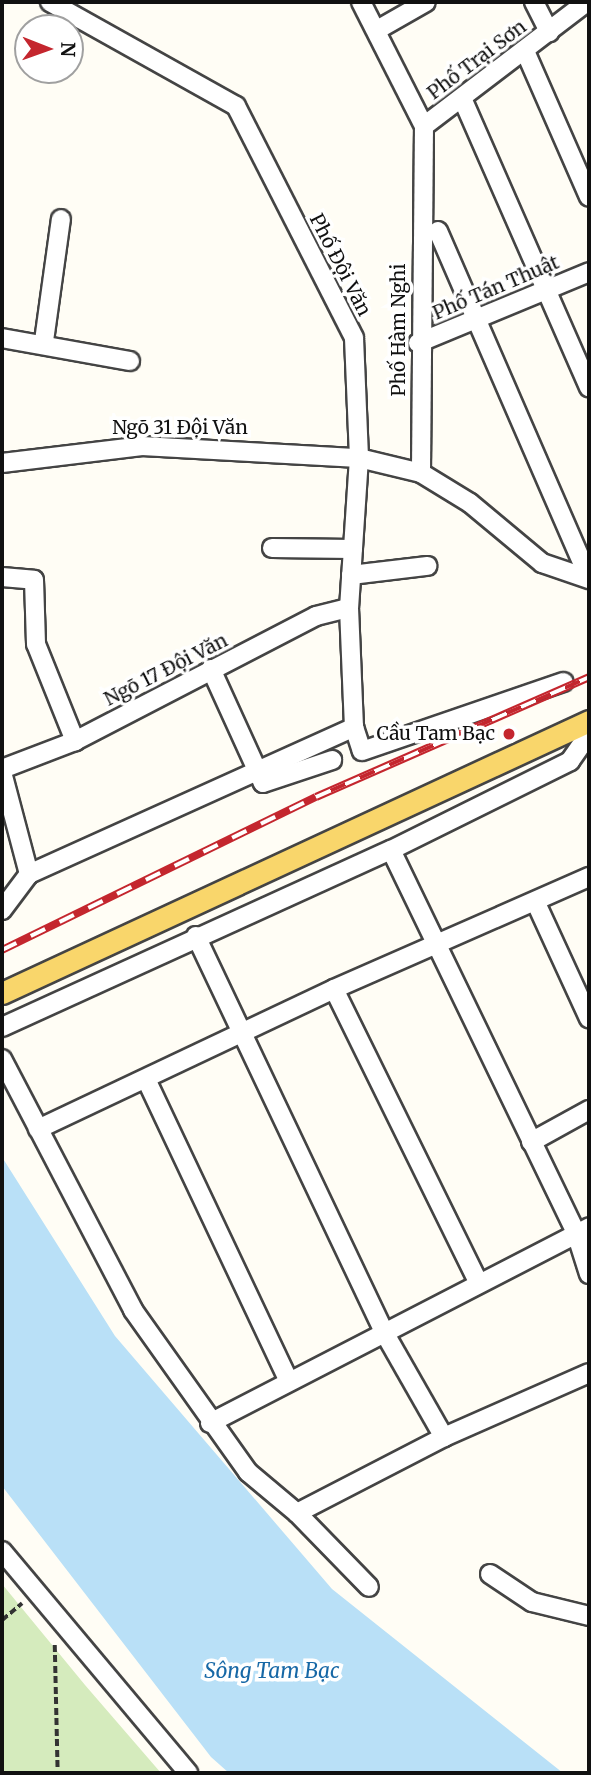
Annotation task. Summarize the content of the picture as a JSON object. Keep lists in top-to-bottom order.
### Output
{
  "streets": {
    "street": [
      "Phố Trại Sơn",
      "Phố Đội Văn",
      "Phố Tán Thuật",
      "Phố Hàm Nghi",
      "Ngõ 31 Đội Văn",
      "Ngõ 17 Đội Văn"
    ]
  },
  "crossings": [
    ["Phố Trại Sơn", "Phố Hàm Nghi"],
    ["Phố Đội Văn", "Ngõ 31 Đội Văn"],
    ["Phố Đội Văn", "Ngõ 17 Đội Văn"],
    ["Phố Tán Thuật", "Phố Hàm Nghi"],
    ["Phố Hàm Nghi", "Ngõ 31 Đội Văn"]
  ],
  "water": ["Sông Tam Bạc"],
  "places": ["Cầu Tam Bạc"],
  "north": "right"
}
